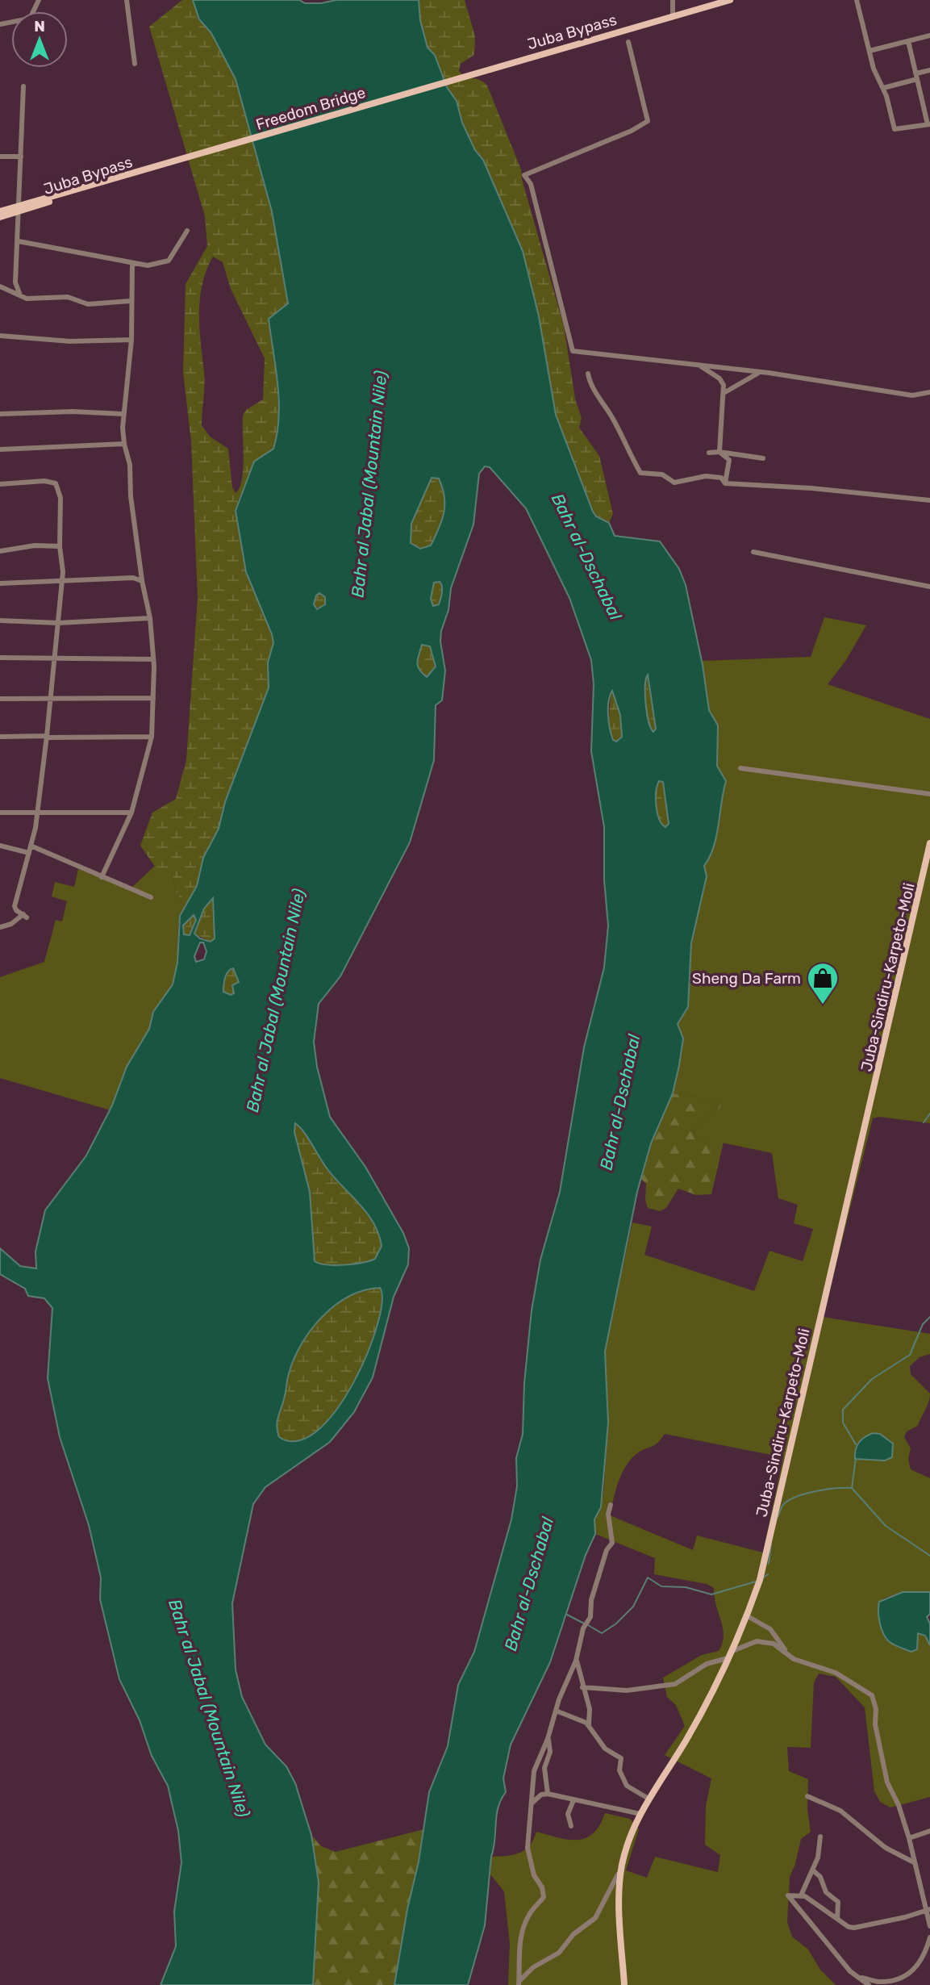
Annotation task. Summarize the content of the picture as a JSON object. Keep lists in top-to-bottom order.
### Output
{
  "streets": {
    "main road": ["Juba Bypass", "Freedom Bridge", "Juba-Sindiru-Karpeto-Moli"]
  },
  "crossings": [
    ["Juba Bypass", "Freedom Bridge"]
  ],
  "water": ["Bahr al Jabal (Mountain Nile)", "Bahr al-Dschabal"],
  "places": {
    "shop": ["Sheng Da Farm"]
  },
  "north": "top"
}
